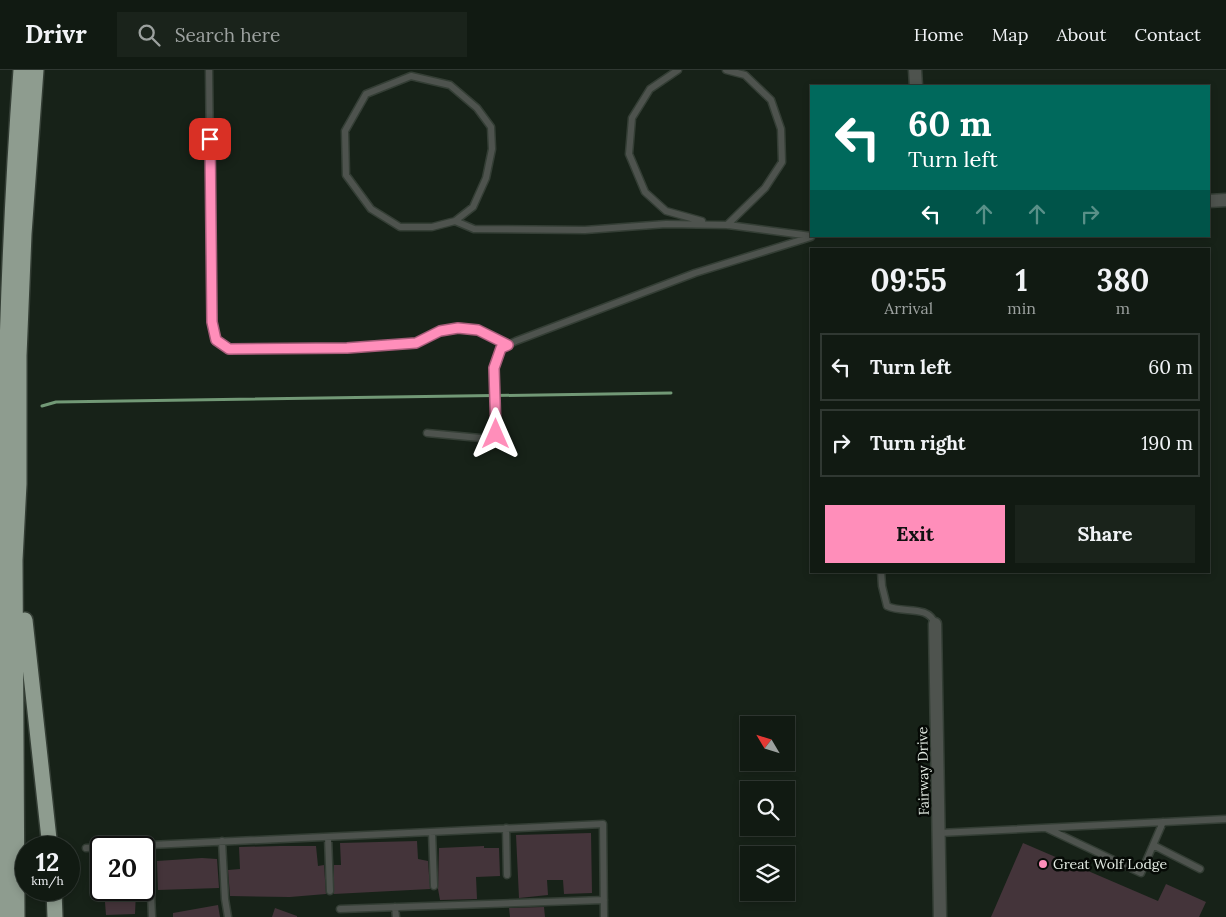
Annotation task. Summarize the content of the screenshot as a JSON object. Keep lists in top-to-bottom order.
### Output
{
  "streets": {
    "street": ["Fairway Drive"]
  },
  "places": ["Great Wolf Lodge"],
  "north": "top left",
  "page": {
    "header": "Drivr",
    "search": "Search here",
    "nav": [
      "Home",
      "Map",
      "About",
      "Contact"
    ],
    "turn": ["60 m", "Turn left"],
    "eta": [
      "09:55",
      "Arrival",
      "1",
      "min",
      "380",
      "m"
    ],
    "list": [
      {
        "name": "Turn left",
        "value": "60 m"
      },
      {
        "name": "Turn right",
        "value": "190 m"
      }
    ],
    "buttons": ["Exit", "Share"],
    "speed": "12 km/h",
    "limit": "20"
  }
}
